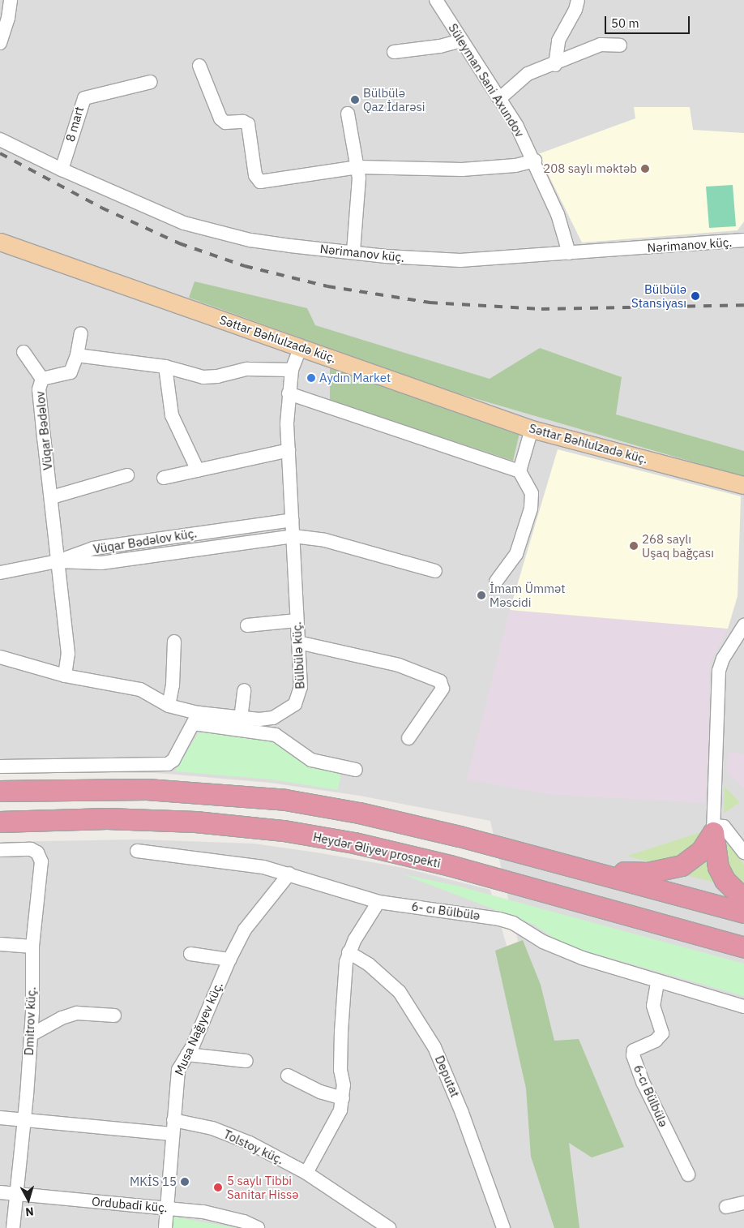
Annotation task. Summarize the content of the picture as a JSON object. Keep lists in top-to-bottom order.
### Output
{
  "streets": {
    "highway": ["Heydər Əliyev prospekti"],
    "main road": ["Səttar Bəhlulzadə küç."],
    "street": [
      "Süleyman Sani Axundov",
      "8 mart",
      "Nərimanov küç.",
      "Vüqar Bədəlov",
      "Vüqar Bədəlov küç.",
      "Bülbülə küç.",
      "6- cı Bülbülə",
      "Dmitrov küç.",
      "Musa Nağıyev küç.",
      "Deputat",
      "6-cı Bülbülə",
      "Tolstoy küç.",
      "Ordubadi küç."
    ]
  },
  "crossings": [
    ["Süleyman Sani Axundov", "Nərimanov küç."],
    ["8 mart", "Nərimanov küç."],
    ["Səttar Bəhlulzadə küç.", "Bülbülə küç."],
    ["Vüqar Bədəlov", "Vüqar Bədəlov küç."],
    ["Vüqar Bədəlov", "Bülbülə küç."],
    ["Vüqar Bədəlov küç.", "Bülbülə küç."],
    ["6- cı Bülbülə", "Musa Nağıyev küç."],
    ["6- cı Bülbülə", "6-cı Bülbülə"],
    ["Dmitrov küç.", "Ordubadi küç."],
    ["Musa Nağıyev küç.", "Tolstoy küç."],
    ["Musa Nağıyev küç.", "Ordubadi küç."]
  ],
  "places": [
    "Bülbülə Qaz İdarəsi",
    "208 saylı məktəb",
    "Bülbülə Stansiyası",
    "Aydın Market",
    "268 saylı Uşaq bağçası",
    "İmam Ümmət Məscidi",
    "MKİS 15",
    "5 saylı Tibbi Sanitar Hissə"
  ],
  "scale_bar": "50 m",
  "north": "bottom"
}
